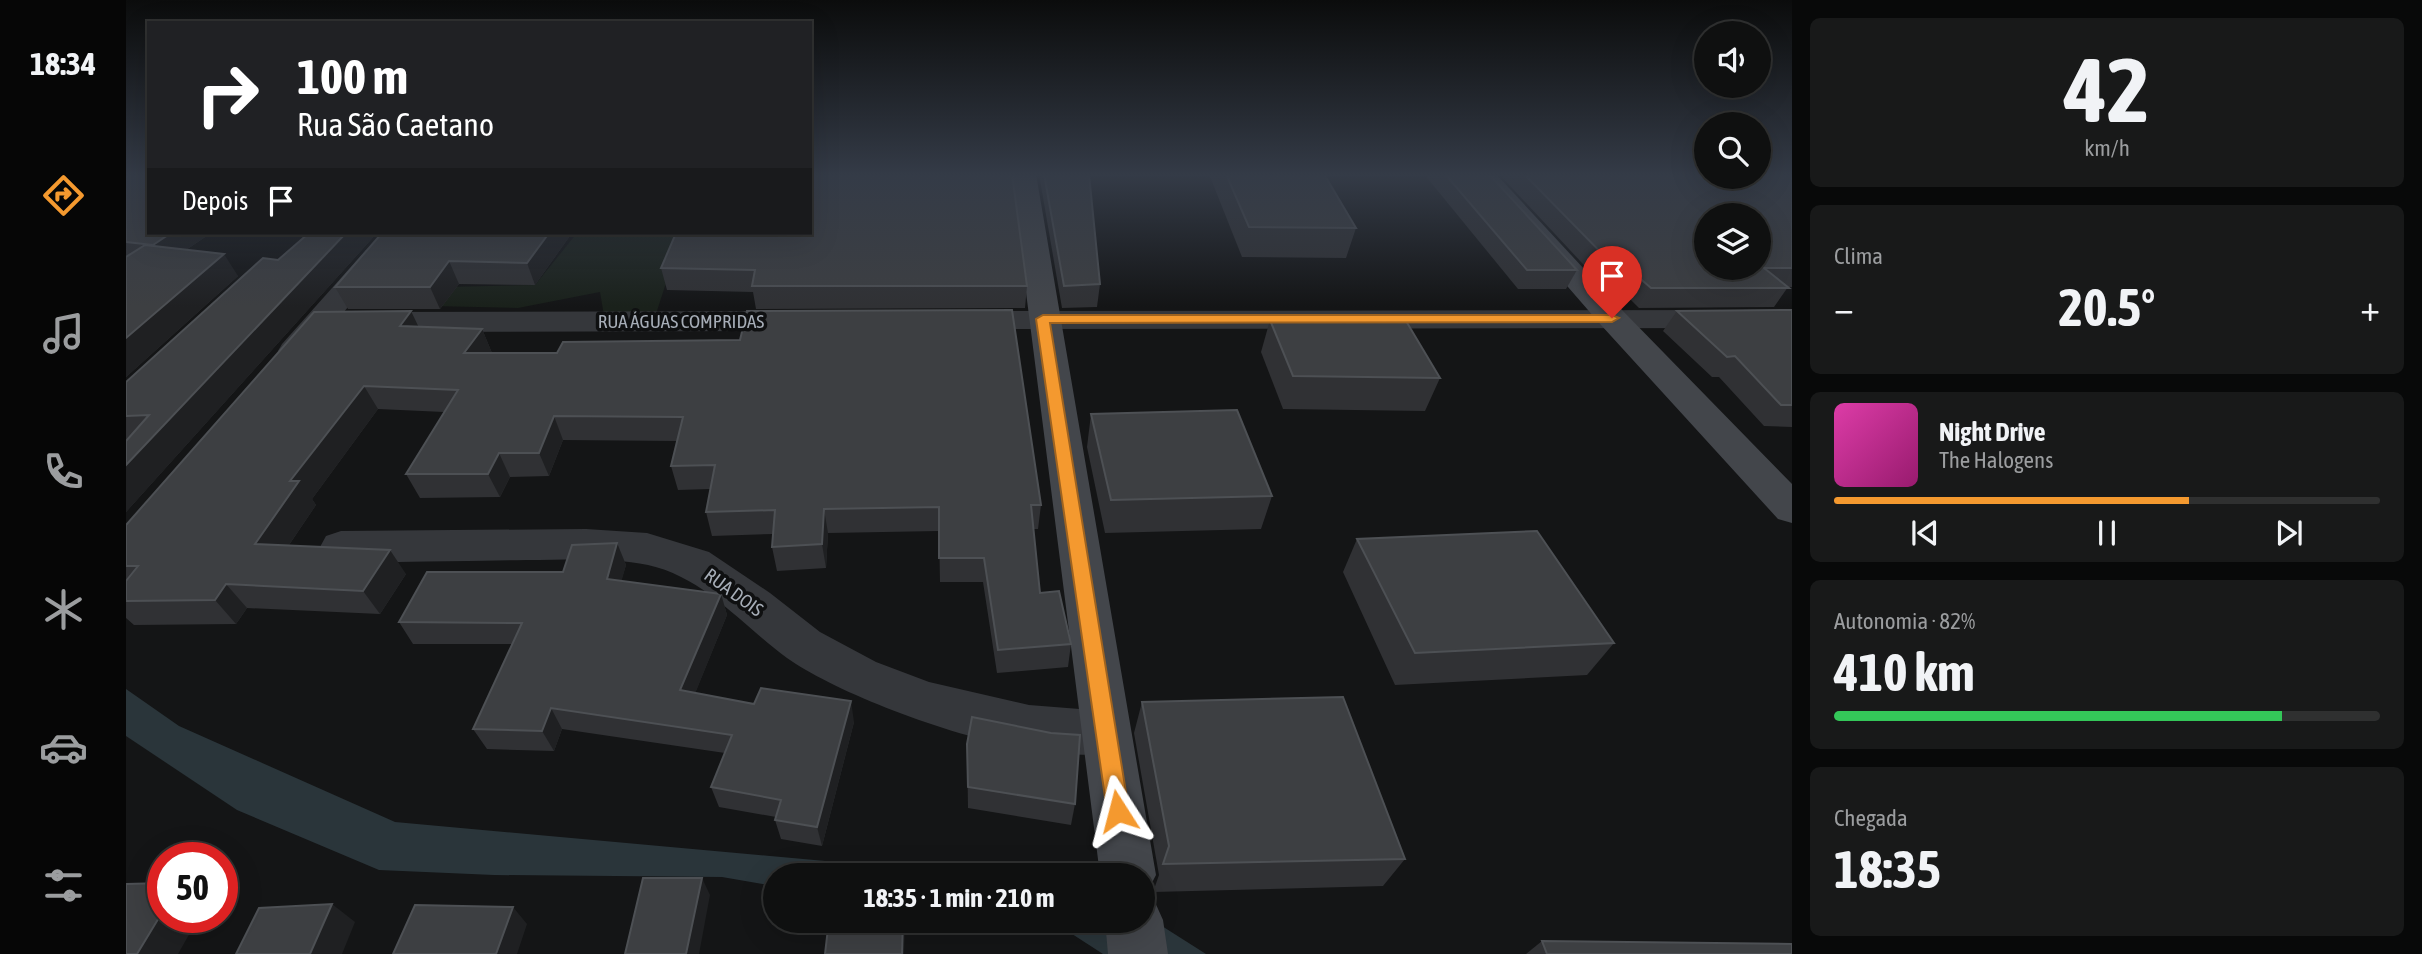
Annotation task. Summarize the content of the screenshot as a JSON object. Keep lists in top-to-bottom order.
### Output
{
  "streets": {
    "street": ["RUA ÁGUAS COMPRIDAS", "RUA DOIS"]
  },
  "page": {
    "tabs": "18:34",
    "tile": [
      ["42", "km/h"],
      "Clima",
      ["Autonomia · 82%", "410 km"],
      ["Chegada", "18:35"]
    ],
    "turn": ["100 m", "Rua São Caetano"],
    "then": "Depois",
    "heat": ["−", "20.5°", "+"],
    "song": ["Night Drive", "The Halogens"],
    "limit": "50",
    "trip": "18:35 · 1 min · 210 m"
  }
}
